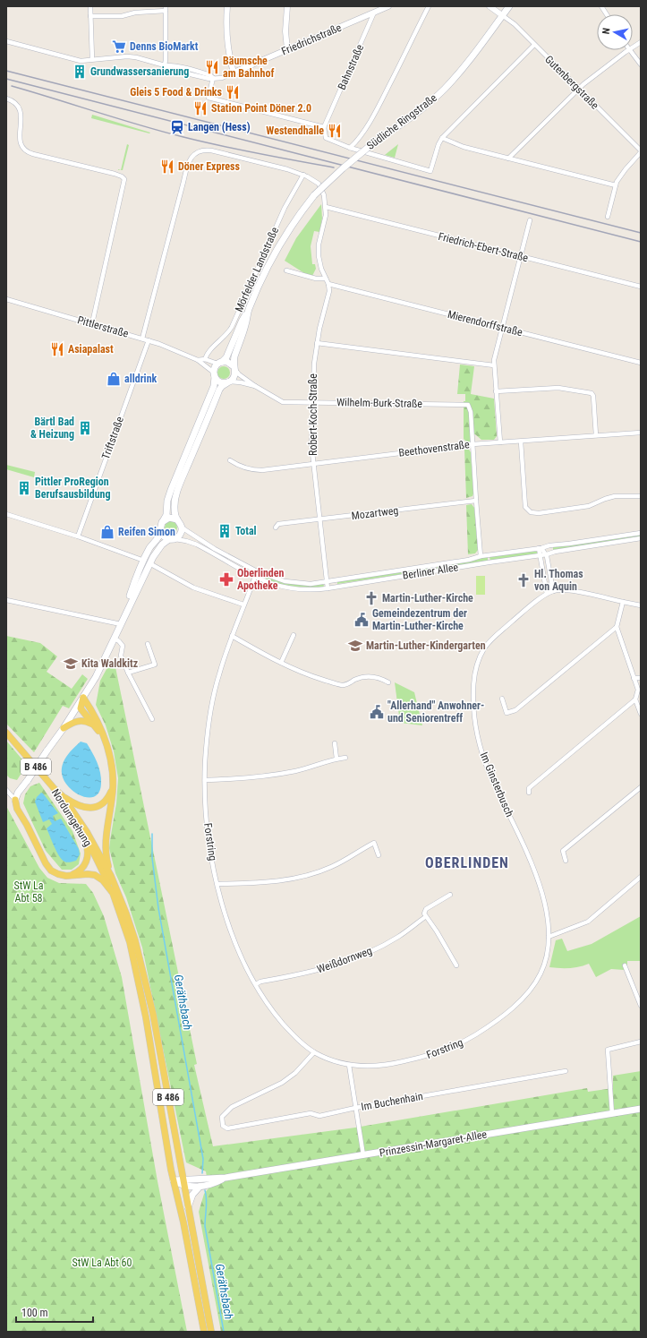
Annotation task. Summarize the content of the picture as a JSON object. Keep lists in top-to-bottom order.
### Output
{
  "streets": {
    "main road": [
      "Südliche Ringstraße",
      "Mörfelder Landstraße",
      "B 486",
      "Nordumgehung",
      "Prinzessin-Margaret-Allee"
    ],
    "street": [
      "Friedrichstraße",
      "Bahnstraße",
      "Gutenbergstraße",
      "Friedrich-Ebert-Straße",
      "Mierendorffstraße",
      "Pittlerstraße",
      "Wilhelm-Burk-Straße",
      "Robert-Koch-Straße",
      "Triftstraße",
      "Beethovenstraße",
      "Mozartweg",
      "Berliner Allee",
      "Im Ginsterbusch",
      "Forstring",
      "Weißdornweg",
      "Im Buchenhain"
    ]
  },
  "crossings": [
    ["Friedrichstraße", "Bahnstraße"],
    ["Gutenbergstraße", "Südliche Ringstraße"],
    ["Südliche Ringstraße", "Mörfelder Landstraße"],
    ["Mörfelder Landstraße", "Pittlerstraße"],
    ["Mörfelder Landstraße", "Wilhelm-Burk-Straße"],
    ["Mörfelder Landstraße", "Berliner Allee"],
    ["Mierendorffstraße", "Robert-Koch-Straße"],
    ["Pittlerstraße", "Wilhelm-Burk-Straße"],
    ["Pittlerstraße", "Triftstraße"],
    ["Wilhelm-Burk-Straße", "Robert-Koch-Straße"],
    ["Wilhelm-Burk-Straße", "Beethovenstraße"],
    ["Robert-Koch-Straße", "Beethovenstraße"],
    ["Robert-Koch-Straße", "Mozartweg"],
    ["Robert-Koch-Straße", "Berliner Allee"],
    ["Berliner Allee", "Forstring"],
    ["B 486", "Nordumgehung"],
    ["B 486", "Prinzessin-Margaret-Allee"],
    ["Im Ginsterbusch", "Forstring"],
    ["Forstring", "Weißdornweg"],
    ["Forstring", "Im Buchenhain"]
  ],
  "districts": ["OBERLINDEN"],
  "water": ["Geräthsbach"],
  "parks": ["StW La Abt 58", "StW La Abt 60"],
  "places": {
    "supermarket": ["Denns BioMarkt"],
    "restaurant": [
      "Bäumsche am Bahnhof",
      "Gleis 5 Food & Drinks",
      "Station Point Döner 2.0",
      "Westendhalle",
      "Döner Express",
      "Asiapalast"
    ],
    "building": [
      "Grundwassersanierung",
      "Bärtl Bad & Heizung",
      "Pittler ProRegion Berufsausbildung",
      "Total"
    ],
    "station": ["Langen (Hess)"],
    "shop": ["alldrink", "Reifen Simon"],
    "pharmacy": ["Oberlinden Apotheke"],
    "church": ["Hl. Thomas von Aquin", "Martin-Luther-Kirche"],
    "public building": ["Gemeindezentrum der Martin-Luther-Kirche", "\"Allerhand\" Anwohner- und Seniorentreff"],
    "school or university": ["Martin-Luther-Kindergarten", "Kita Waldkitz"]
  },
  "scale_bar": "100 m",
  "north": "left"
}
